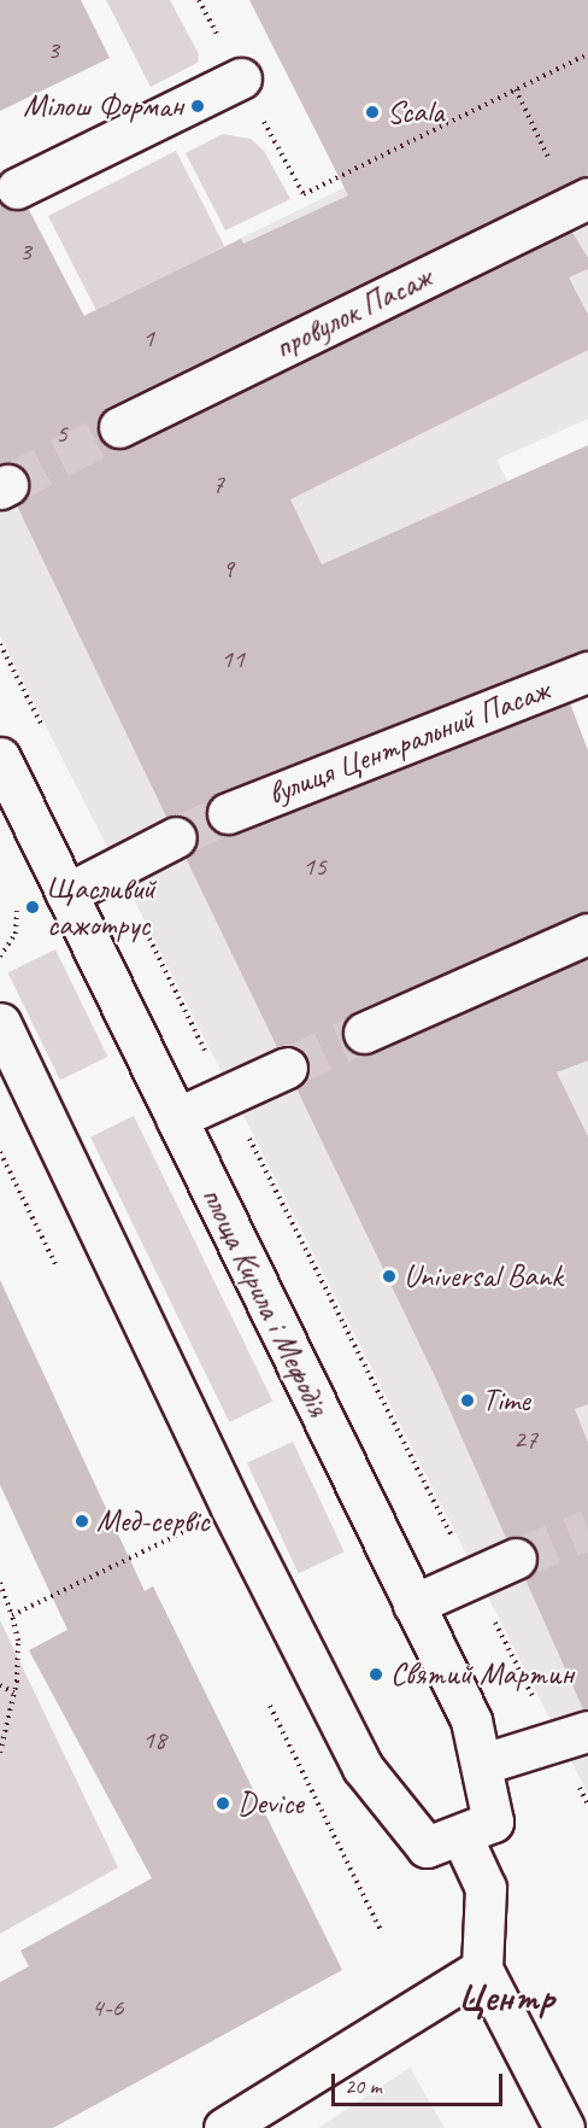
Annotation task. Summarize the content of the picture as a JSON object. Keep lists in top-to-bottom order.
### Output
{
  "streets": {
    "street": ["провулок Пасаж", "вулиця Центральний Пасаж", "площа Кирила і Мефодія"]
  },
  "districts": ["Центр"],
  "places": [
    "Мілош Форман",
    "Scala",
    "Щасливий сажотрус",
    "Universal Bank",
    "Time",
    "Мед-сервіс",
    "Святий Мартин",
    "Device"
  ],
  "house_numbers": [
    "3",
    "3",
    "1",
    "5",
    "7",
    "9",
    "11",
    "15",
    "27",
    "18",
    "4-6"
  ],
  "scale_bar": "20 m"
}
